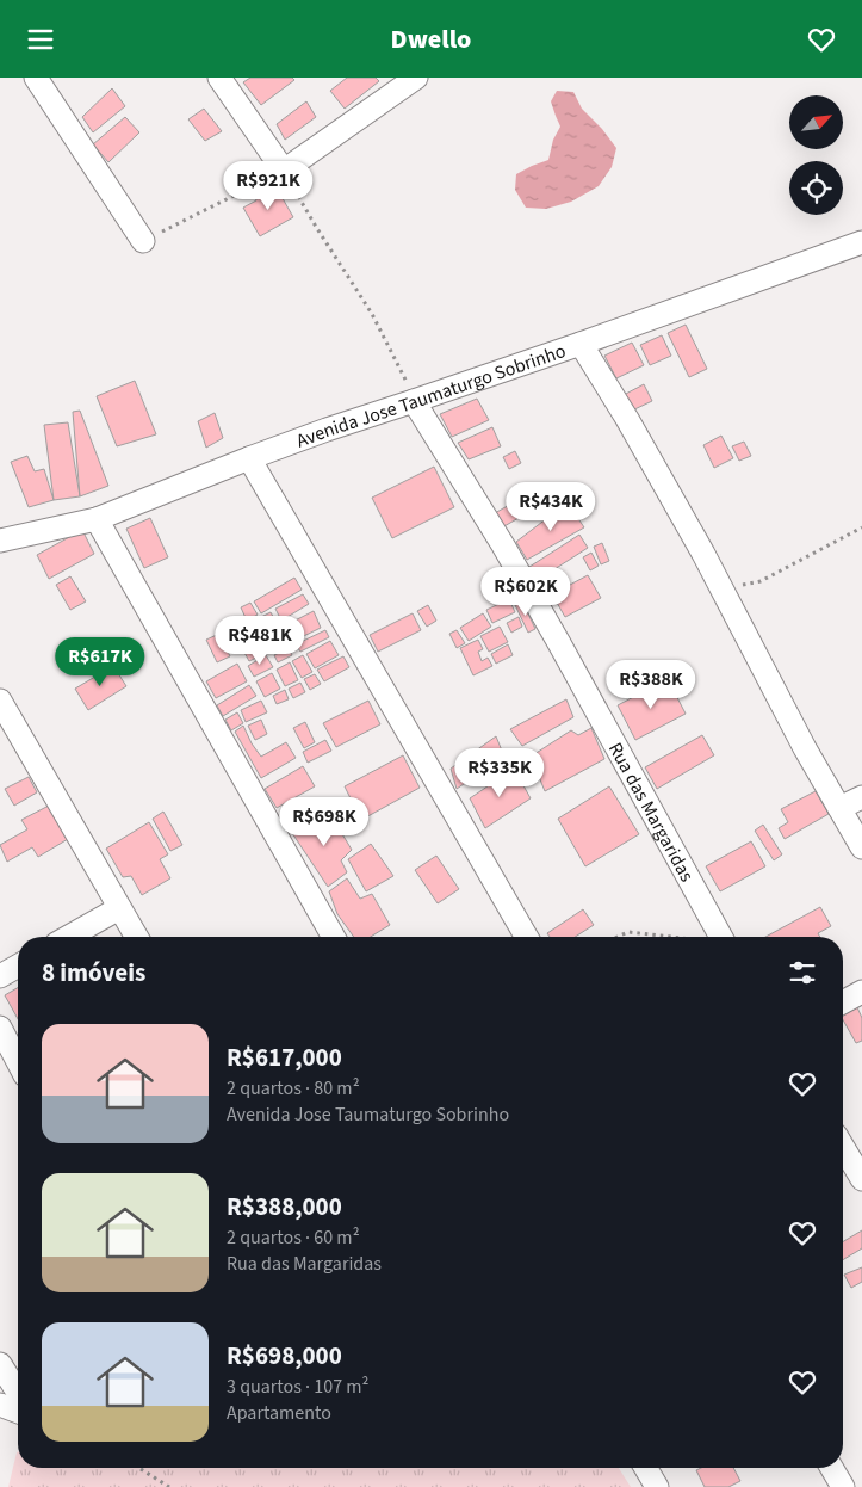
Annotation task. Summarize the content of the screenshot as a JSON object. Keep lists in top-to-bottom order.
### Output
{
  "streets": {
    "street": ["Avenida Jose Taumaturgo Sobrinho", "Rua das Margaridas"]
  },
  "crossings": [
    ["Avenida Jose Taumaturgo Sobrinho", "Rua das Margaridas"]
  ],
  "north": "top right",
  "page": {
    "header": "Dwello",
    "price": [
      "R$921K",
      "R$434K",
      "R$602K",
      "R$481K",
      "R$617K",
      "R$388K",
      "R$335K",
      "R$698K"
    ],
    "heading": "8 imóveis",
    "list": [
      {
        "name": "R$617,000",
        "note": "2 quartos · 80 m² · Avenida Jose Taumaturgo Sobrinho"
      },
      {
        "name": "R$388,000",
        "note": "2 quartos · 60 m² · Rua das Margaridas"
      },
      {
        "name": "R$698,000",
        "note": "3 quartos · 107 m² · Apartamento"
      }
    ]
  }
}
